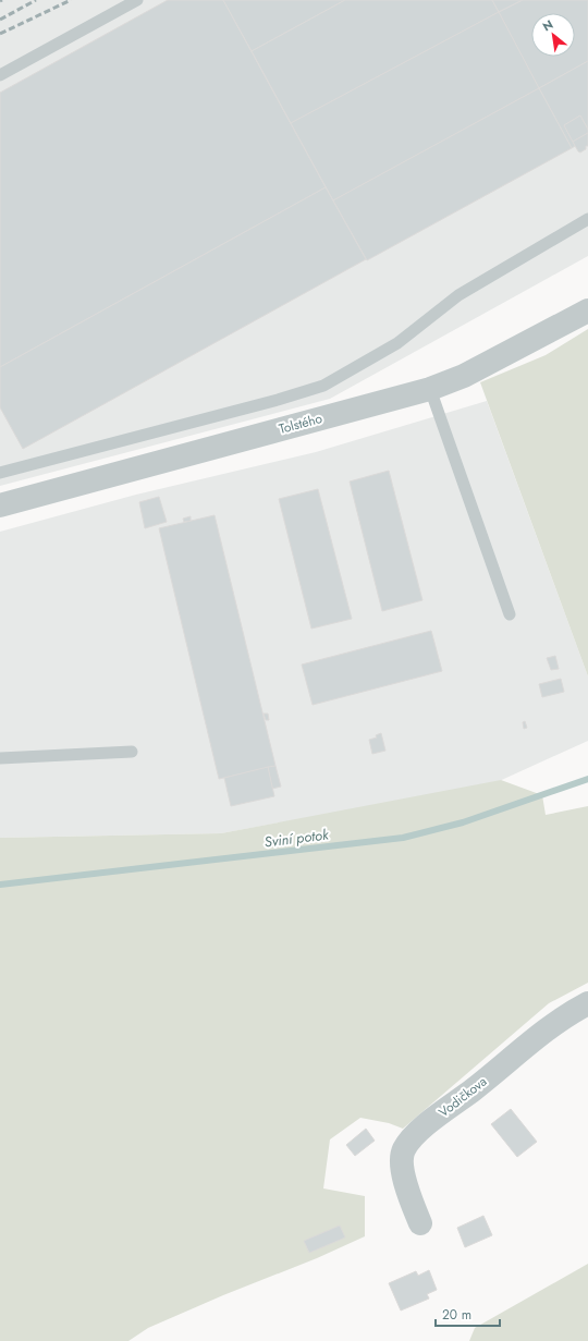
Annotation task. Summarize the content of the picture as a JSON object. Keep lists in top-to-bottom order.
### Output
{
  "streets": {
    "street": ["Tolstého", "Vodičkova"]
  },
  "water": ["Sviní potok"],
  "scale_bar": "20 m",
  "north": "top left"
}
